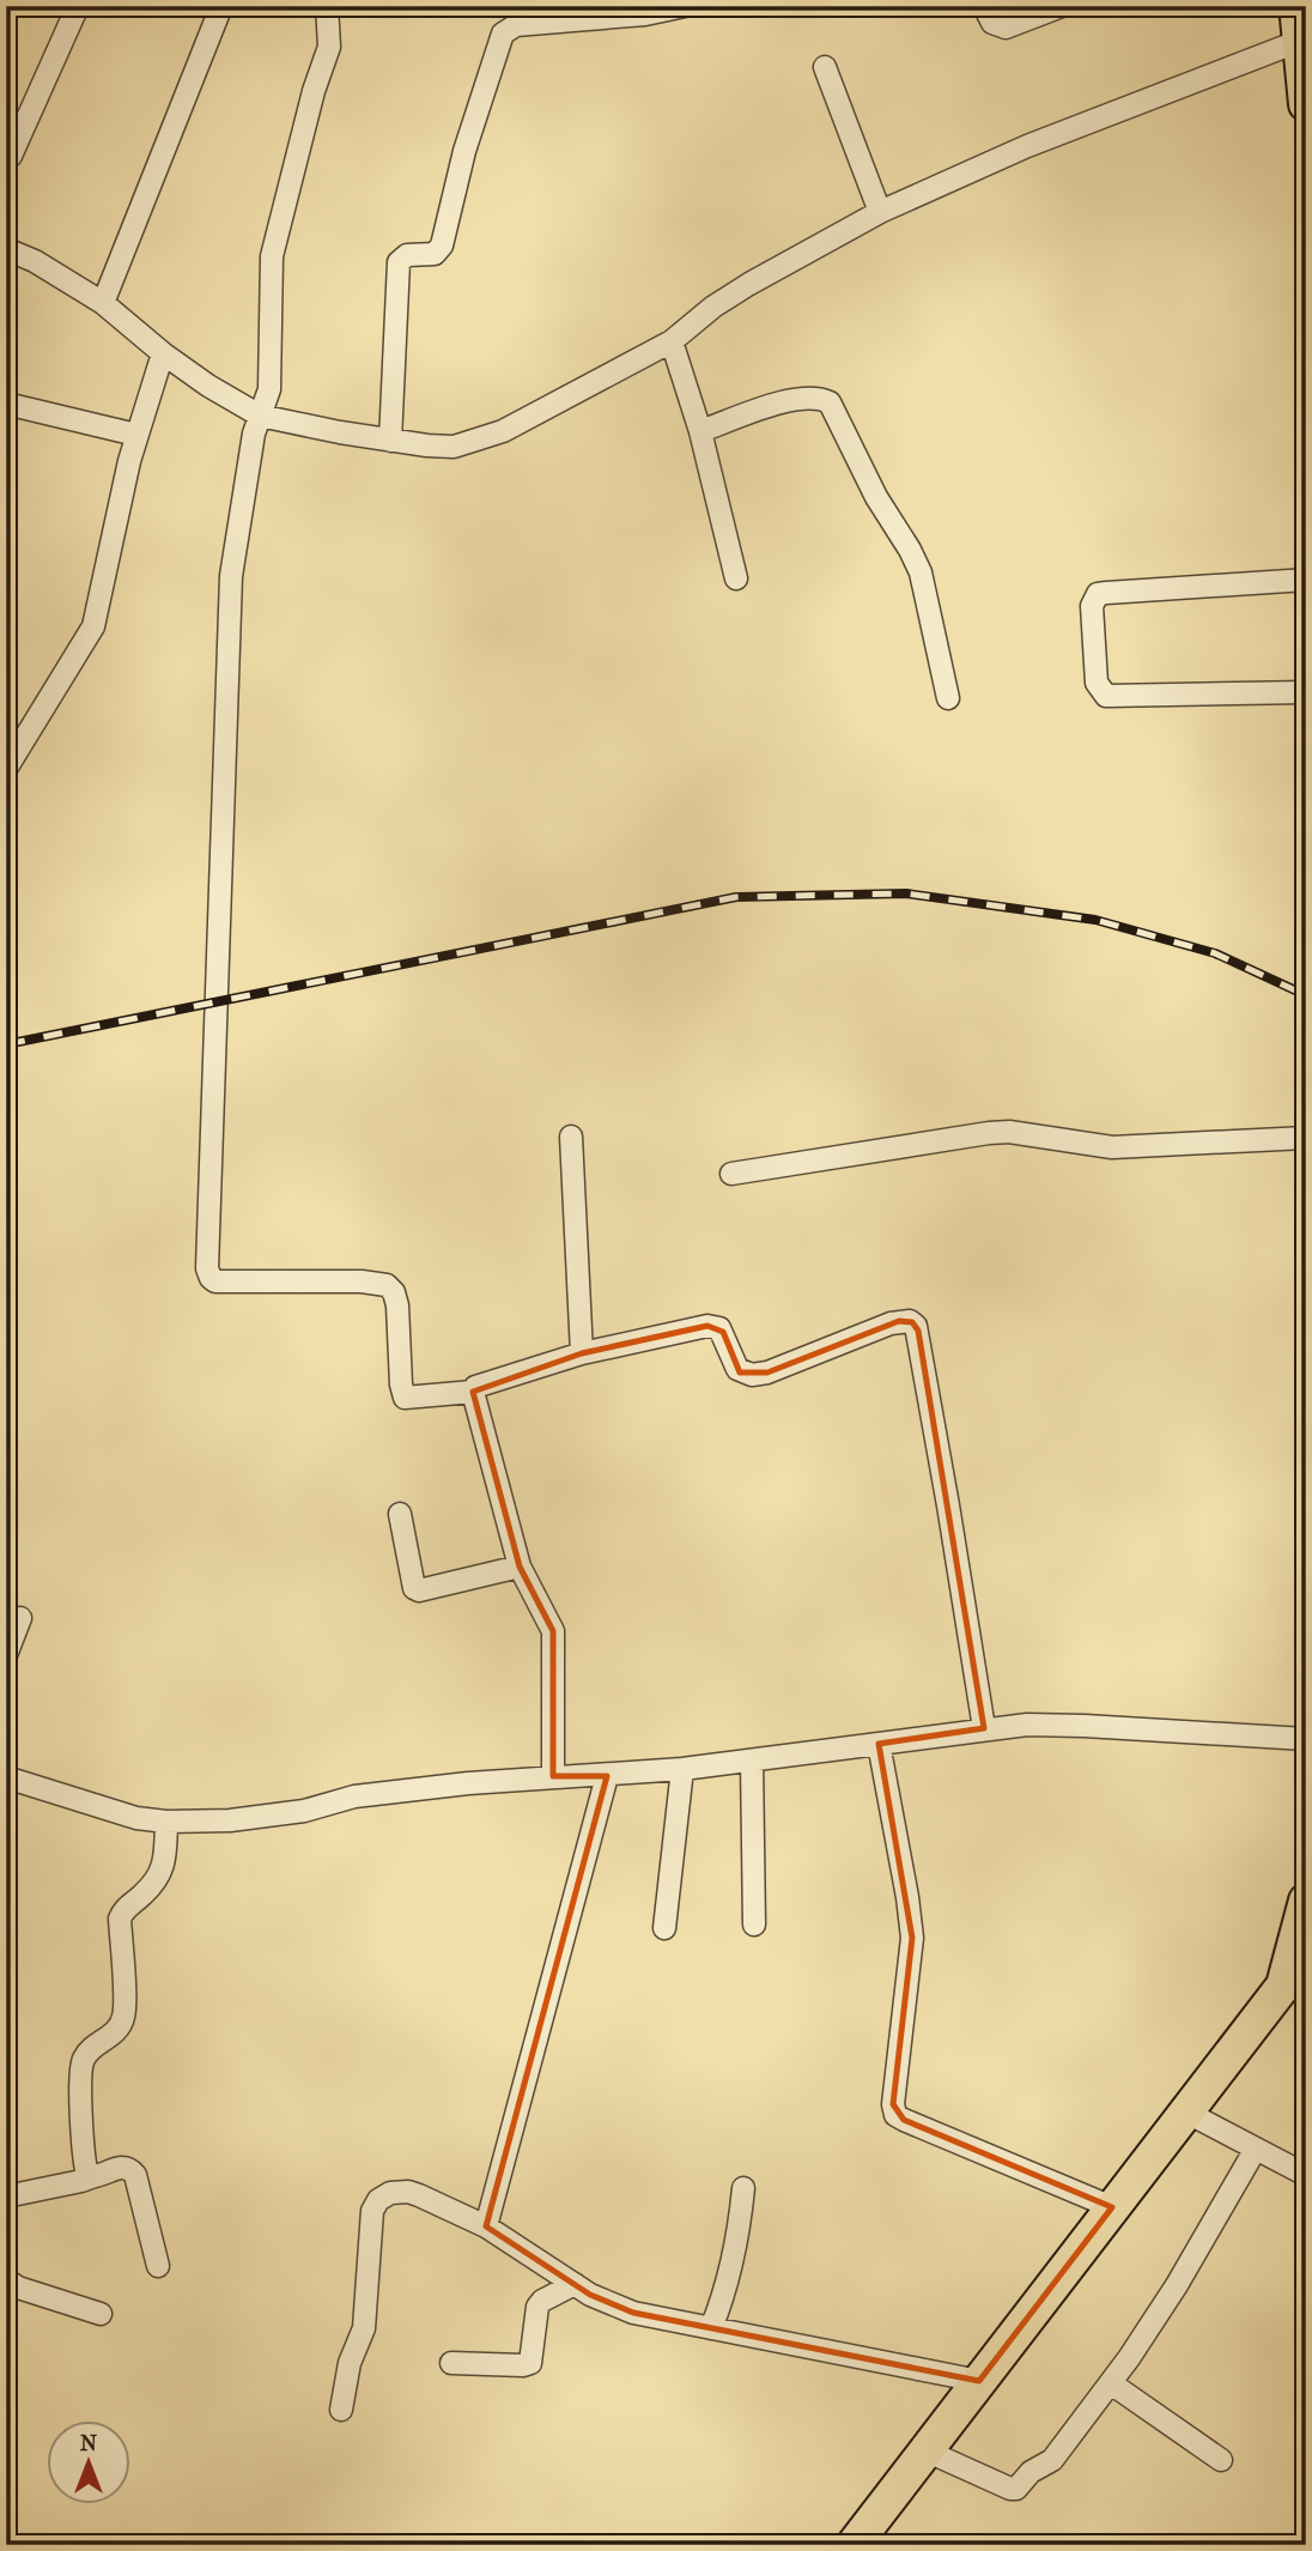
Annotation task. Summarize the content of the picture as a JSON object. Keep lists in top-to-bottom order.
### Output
{
  "north": "top"
}
